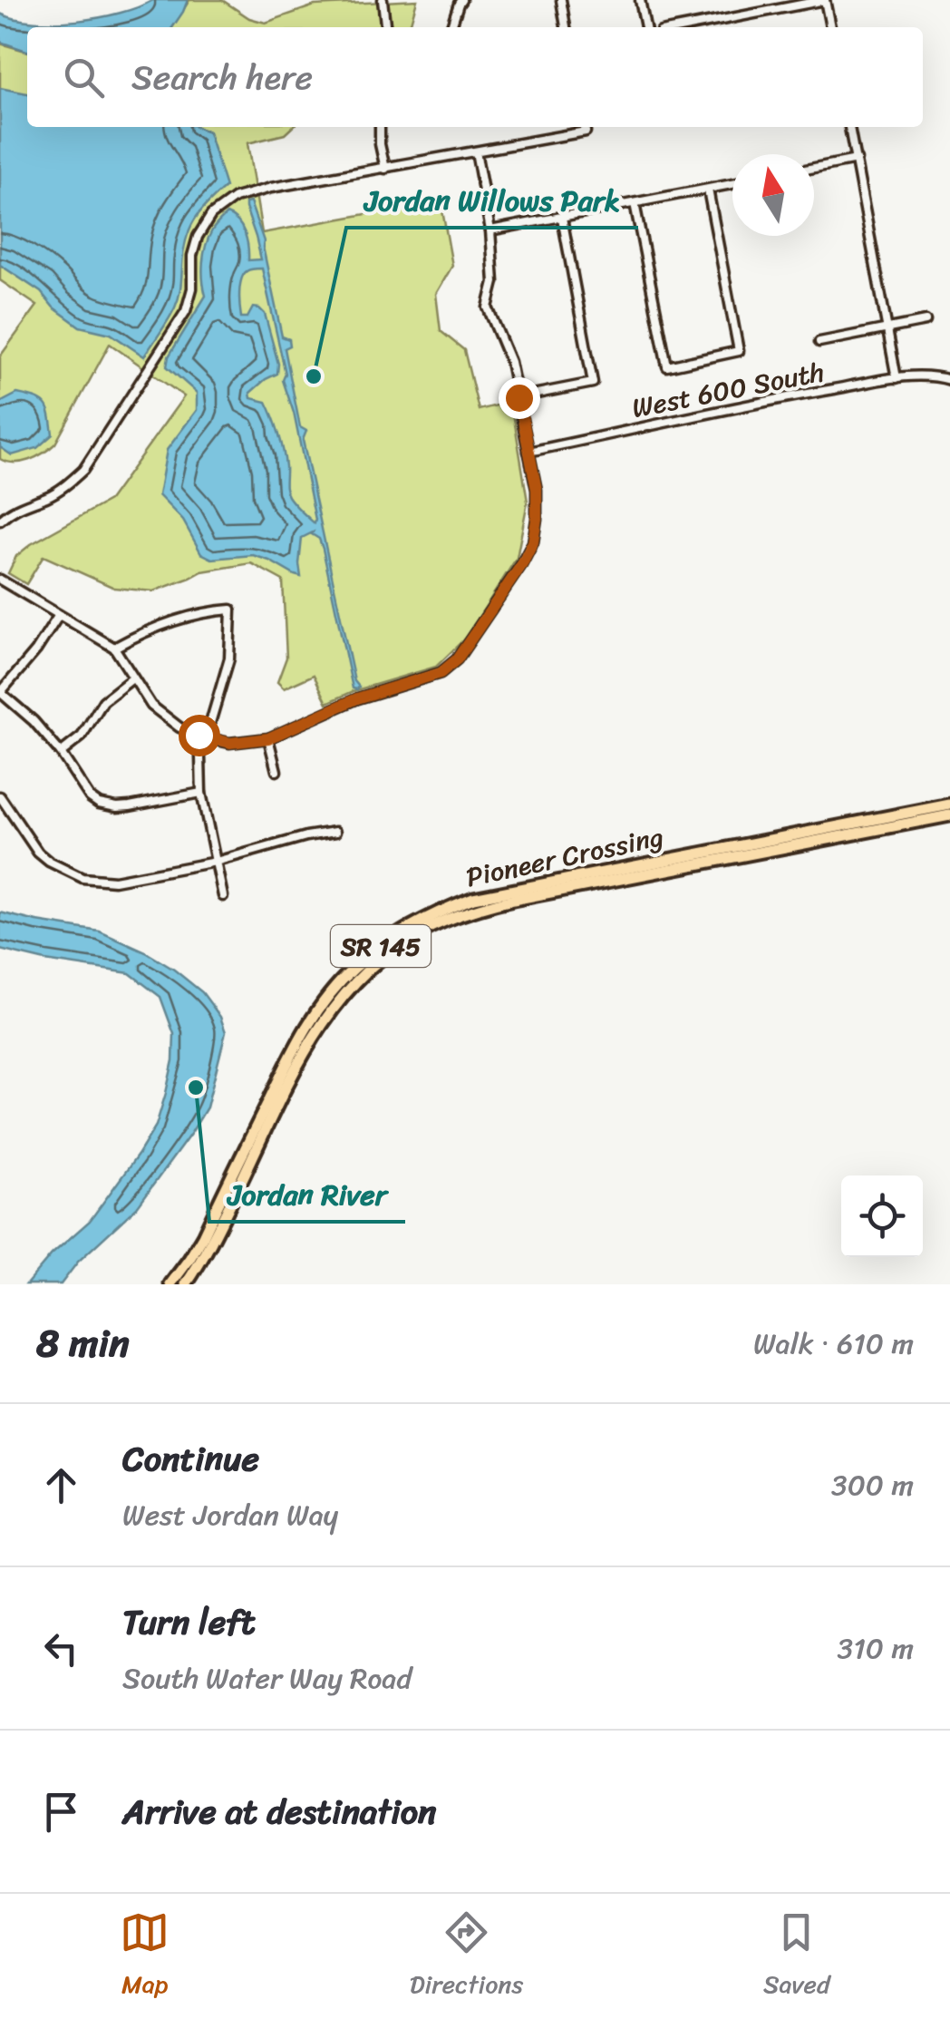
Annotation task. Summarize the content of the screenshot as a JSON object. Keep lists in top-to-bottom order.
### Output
{
  "streets": {
    "highway": ["Pioneer Crossing", "SR 145"],
    "street": ["West 600 South"]
  },
  "places": ["Jordan Willows Park", "Jordan River"],
  "north": "top",
  "page": {
    "search": "Search here",
    "heading": ["8 min", "Walk · 610 m"],
    "list": [
      ["Continue", "West Jordan Way", "300 m"],
      ["Turn left", "South Water Way Road", "310 m"],
      "Arrive at destination"
    ],
    "nav": ["Map", "Directions", "Saved"]
  }
}
